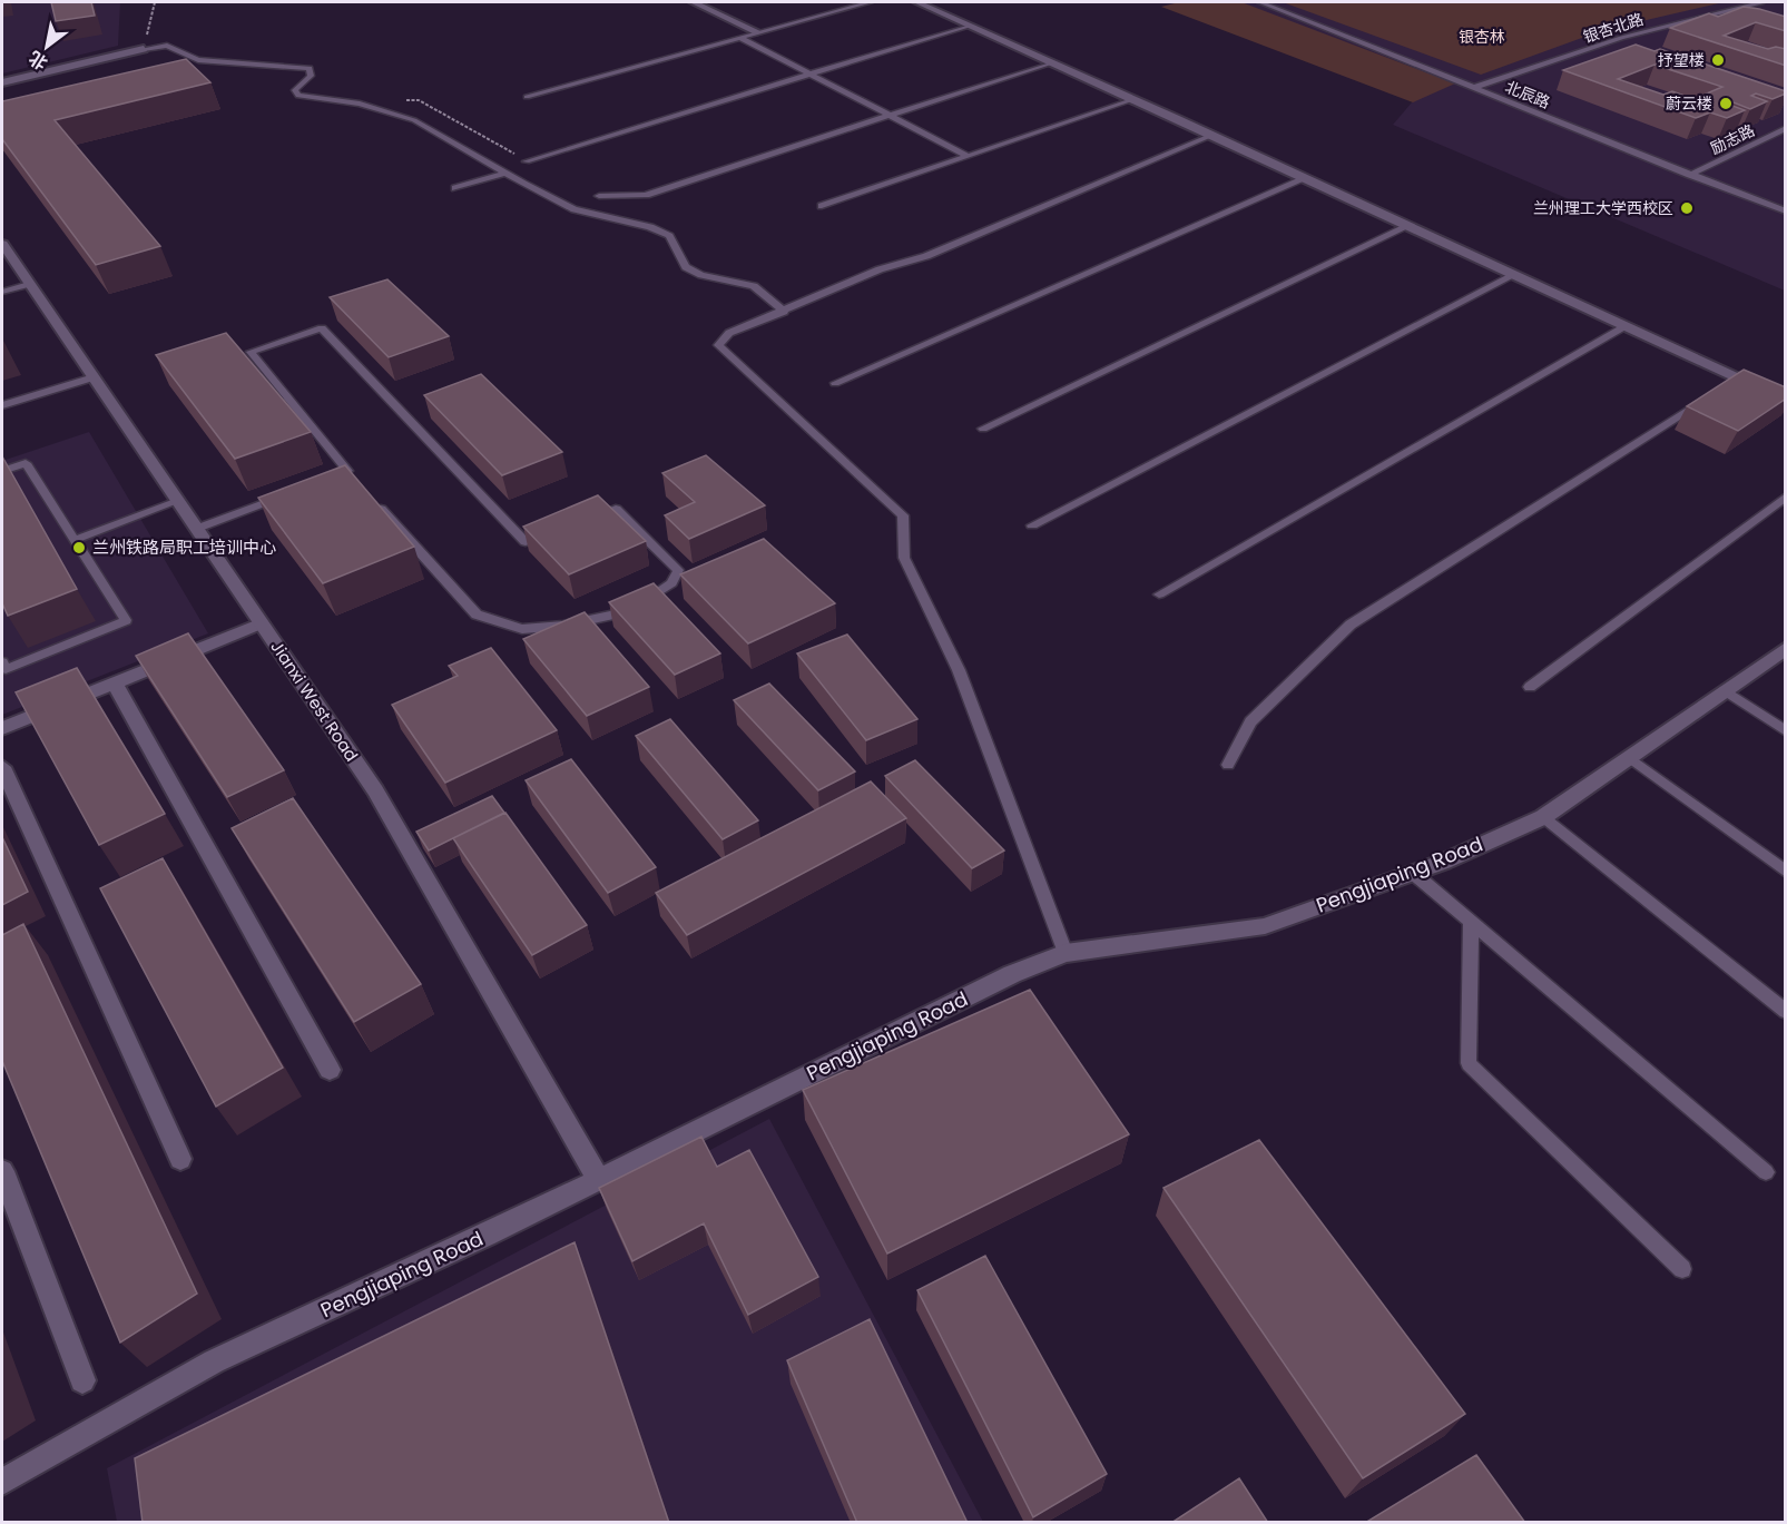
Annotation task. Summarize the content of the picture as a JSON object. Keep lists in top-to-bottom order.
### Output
{
  "streets": {
    "street": ["Jianxi West Road", "Pengjiaping Road"],
    "lane": ["银杏北路", "北辰路", "励志路"]
  },
  "crossings": [
    ["银杏北路", "北辰路"],
    ["北辰路", "励志路"],
    ["Jianxi West Road", "Pengjiaping Road"]
  ],
  "parks": ["银杏林"],
  "places": [
    "抒望楼",
    "蔚云楼",
    "兰州理工大学西校区",
    "兰州铁路局职工培训中心"
  ],
  "north": "bottom left"
}
